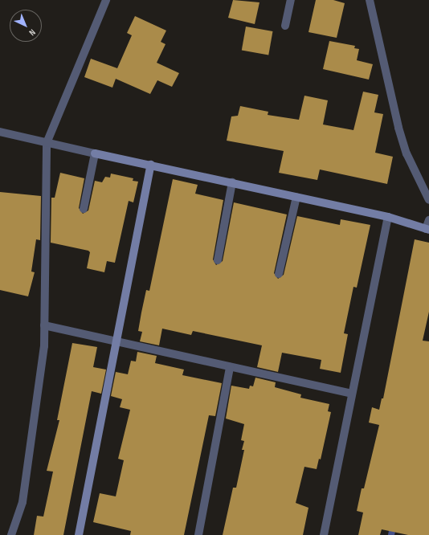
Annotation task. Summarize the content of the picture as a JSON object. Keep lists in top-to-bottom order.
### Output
{
  "north": "bottom right"
}
